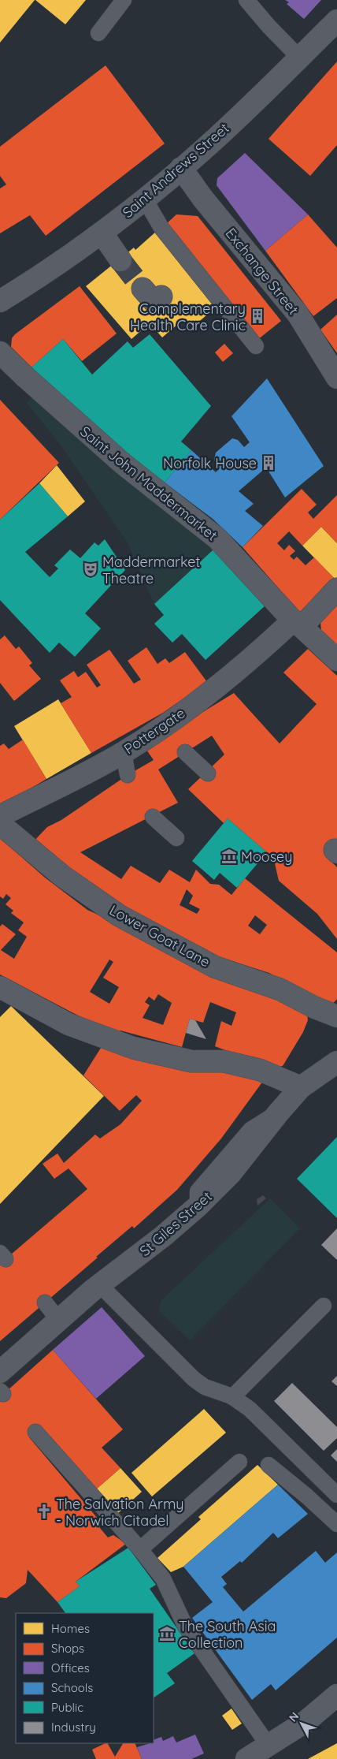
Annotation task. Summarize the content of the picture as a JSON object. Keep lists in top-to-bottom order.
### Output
{
  "streets": {
    "street": [
      "Saint Andrews Street",
      "Exchange Street",
      "Saint John Maddermarket",
      "Pottergate",
      "Lower Goat Lane",
      "St Giles Street"
    ]
  },
  "crossings": [
    ["Saint Andrews Street", "Exchange Street"],
    ["Saint John Maddermarket", "Pottergate"]
  ],
  "places": {
    "building": ["Complementary Health Care Clinic", "Norfolk House"],
    "theatre": ["Maddermarket Theatre"],
    "museum": ["Moosey", "The South Asia Collection"],
    "church": ["The Salvation Army - Norwich Citadel"]
  },
  "legend": [
    "Homes",
    "Shops",
    "Offices",
    "Schools",
    "Public",
    "Industry"
  ],
  "north": "top left"
}
